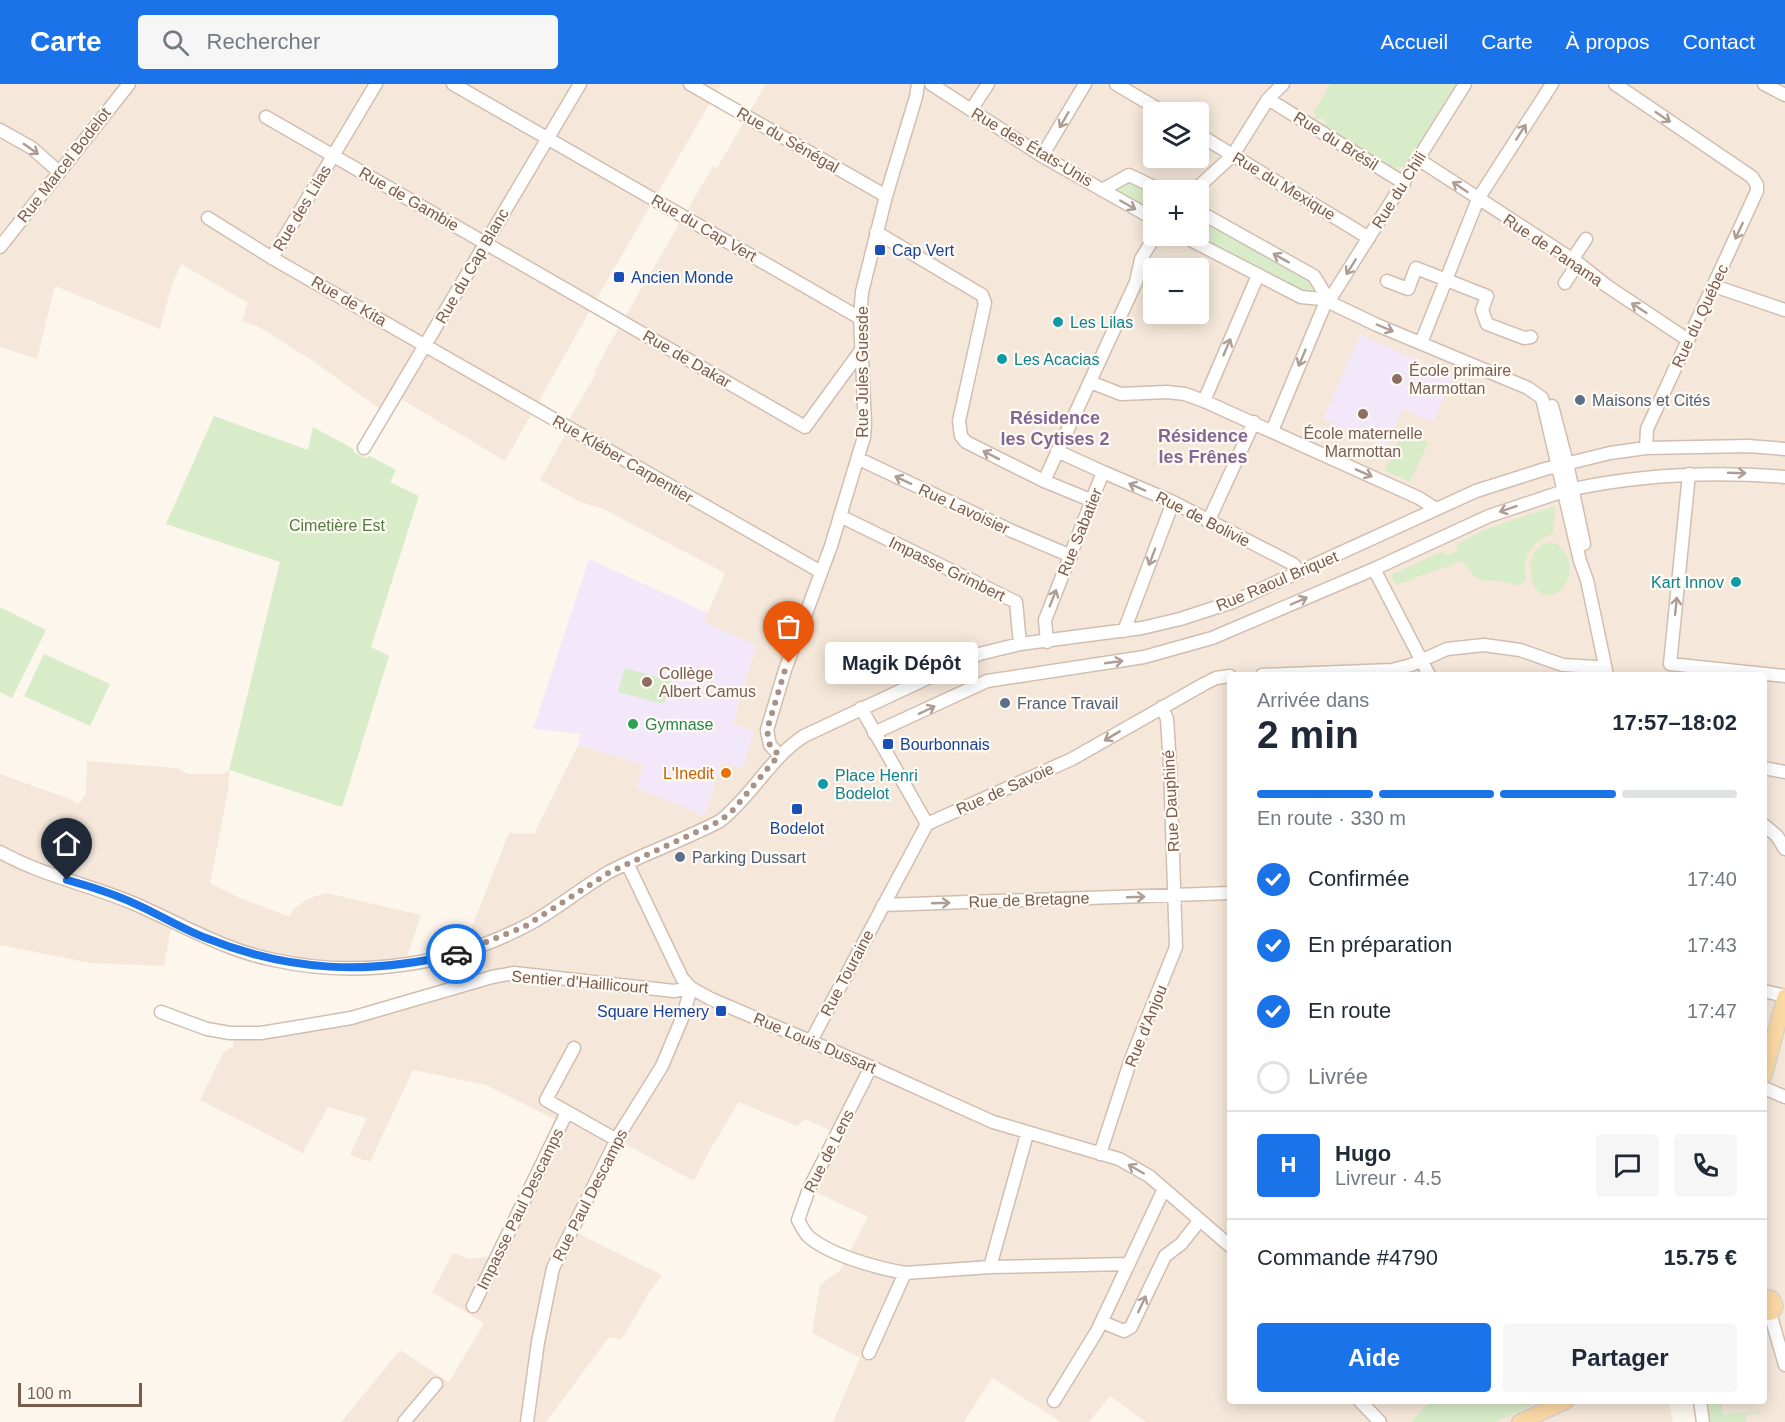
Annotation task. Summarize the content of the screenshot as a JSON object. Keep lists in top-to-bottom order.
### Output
{
  "streets": {
    "street": [
      "Rue du Sénégal",
      "Rue du Brésil",
      "Rue des États-Unis",
      "Rue Marcel Bodelot",
      "Rue du Mexique",
      "Rue du Chili",
      "Rue de Gambie",
      "Rue des Lilas",
      "Rue du Cap Vert",
      "Rue de Panama",
      "Rue du Cap Blanc",
      "Rue de Kita",
      "Rue du Québec",
      "Rue de Dakar",
      "Rue Jules Guesde",
      "Rue Kléber Carpentier",
      "Rue Lavoisier",
      "Rue de Bolivie",
      "Rue Sabatier",
      "Impasse Grimbert",
      "Rue Raoul Briquet",
      "Rue de Savoie",
      "Rue Dauphiné",
      "Rue de Bretagne",
      "Rue Touraine",
      "Sentier d'Haillicourt",
      "Rue d'Anjou",
      "Rue Louis Dussart",
      "Rue de Lens",
      "Rue Paul Descamps",
      "Impasse Paul Descamps"
    ]
  },
  "crossings": [
    ["Rue du Sénégal", "Rue Jules Guesde"],
    ["Rue du Brésil", "Rue du Chili"],
    ["Rue du Mexique", "Rue du Chili"],
    ["Rue du Chili", "Rue de Panama"],
    ["Rue de Gambie", "Rue des Lilas"],
    ["Rue de Gambie", "Rue du Cap Blanc"],
    ["Rue de Gambie", "Rue de Dakar"],
    ["Rue des Lilas", "Rue de Kita"],
    ["Rue du Cap Vert", "Rue du Cap Blanc"],
    ["Rue du Cap Vert", "Rue Jules Guesde"],
    ["Rue de Panama", "Rue du Québec"],
    ["Rue du Cap Blanc", "Rue de Kita"],
    ["Rue du Cap Blanc", "Rue de Dakar"],
    ["Rue du Cap Blanc", "Rue Kléber Carpentier"],
    ["Rue de Kita", "Rue Kléber Carpentier"],
    ["Rue du Québec", "Rue Raoul Briquet"],
    ["Rue de Dakar", "Rue Jules Guesde"],
    ["Rue Jules Guesde", "Rue Kléber Carpentier"],
    ["Rue Jules Guesde", "Rue Lavoisier"],
    ["Rue Jules Guesde", "Impasse Grimbert"],
    ["Rue Jules Guesde", "Rue Raoul Briquet"],
    ["Rue Lavoisier", "Rue Sabatier"],
    ["Rue de Bolivie", "Rue Sabatier"],
    ["Rue de Bolivie", "Rue Raoul Briquet"],
    ["Rue Sabatier", "Rue Raoul Briquet"],
    ["Impasse Grimbert", "Rue Raoul Briquet"],
    ["Rue de Savoie", "Rue Dauphiné"],
    ["Rue Dauphiné", "Rue de Bretagne"],
    ["Rue Dauphiné", "Rue d'Anjou"],
    ["Rue de Bretagne", "Rue Touraine"],
    ["Rue de Bretagne", "Rue d'Anjou"],
    ["Rue Touraine", "Rue Louis Dussart"],
    ["Sentier d'Haillicourt", "Rue Louis Dussart"],
    ["Sentier d'Haillicourt", "Rue Paul Descamps"],
    ["Rue d'Anjou", "Rue Louis Dussart"],
    ["Rue Louis Dussart", "Rue de Lens"],
    ["Rue Louis Dussart", "Rue Paul Descamps"],
    ["Rue Paul Descamps", "Impasse Paul Descamps"]
  ],
  "one_way": ["Rue de Panama", "Rue Lavoisier", "Rue de Bretagne"],
  "districts": ["Résidence les Cytises 2", "Résidence les Frênes"],
  "parks": ["Cimetière Est"],
  "places": {
    "transit": [
      "Cap Vert",
      "Ancien Monde",
      "Bourbonnais",
      "Bodelot",
      "Square Hemery"
    ],
    "other": [
      "Les Lilas",
      "Les Acacias",
      "École primaire Marmottan",
      "Maisons et Cités",
      "École maternelle Marmottan",
      "Kart Innov",
      "Magik Dépôt",
      "Collège Albert Camus",
      "France Travail",
      "Gymnase",
      "L'Inedit",
      "Place Henri Bodelot",
      "Parking Dussart"
    ]
  },
  "scale_bar": "100 m",
  "page": {
    "header": "Carte",
    "search": "Rechercher",
    "nav": [
      "Accueil",
      "Carte",
      "À propos",
      "Contact"
    ],
    "map_buttons": ["+", "−"],
    "bubble": "Magik Dépôt",
    "heading": ["2 min", "Arrivée dans", "17:57–18:02"],
    "panel": [
      "Hugo",
      "Livreur · 4.5",
      "Commande #4790",
      "15.75 €"
    ],
    "bar": "En route · 330 m",
    "list": [
      ["Confirmée", "17:40"],
      ["En préparation", "17:43"],
      ["En route", "17:47"],
      "Livrée"
    ],
    "round": "H",
    "buttons": ["Aide", "Partager"],
    "scale": "100 m"
  }
}
